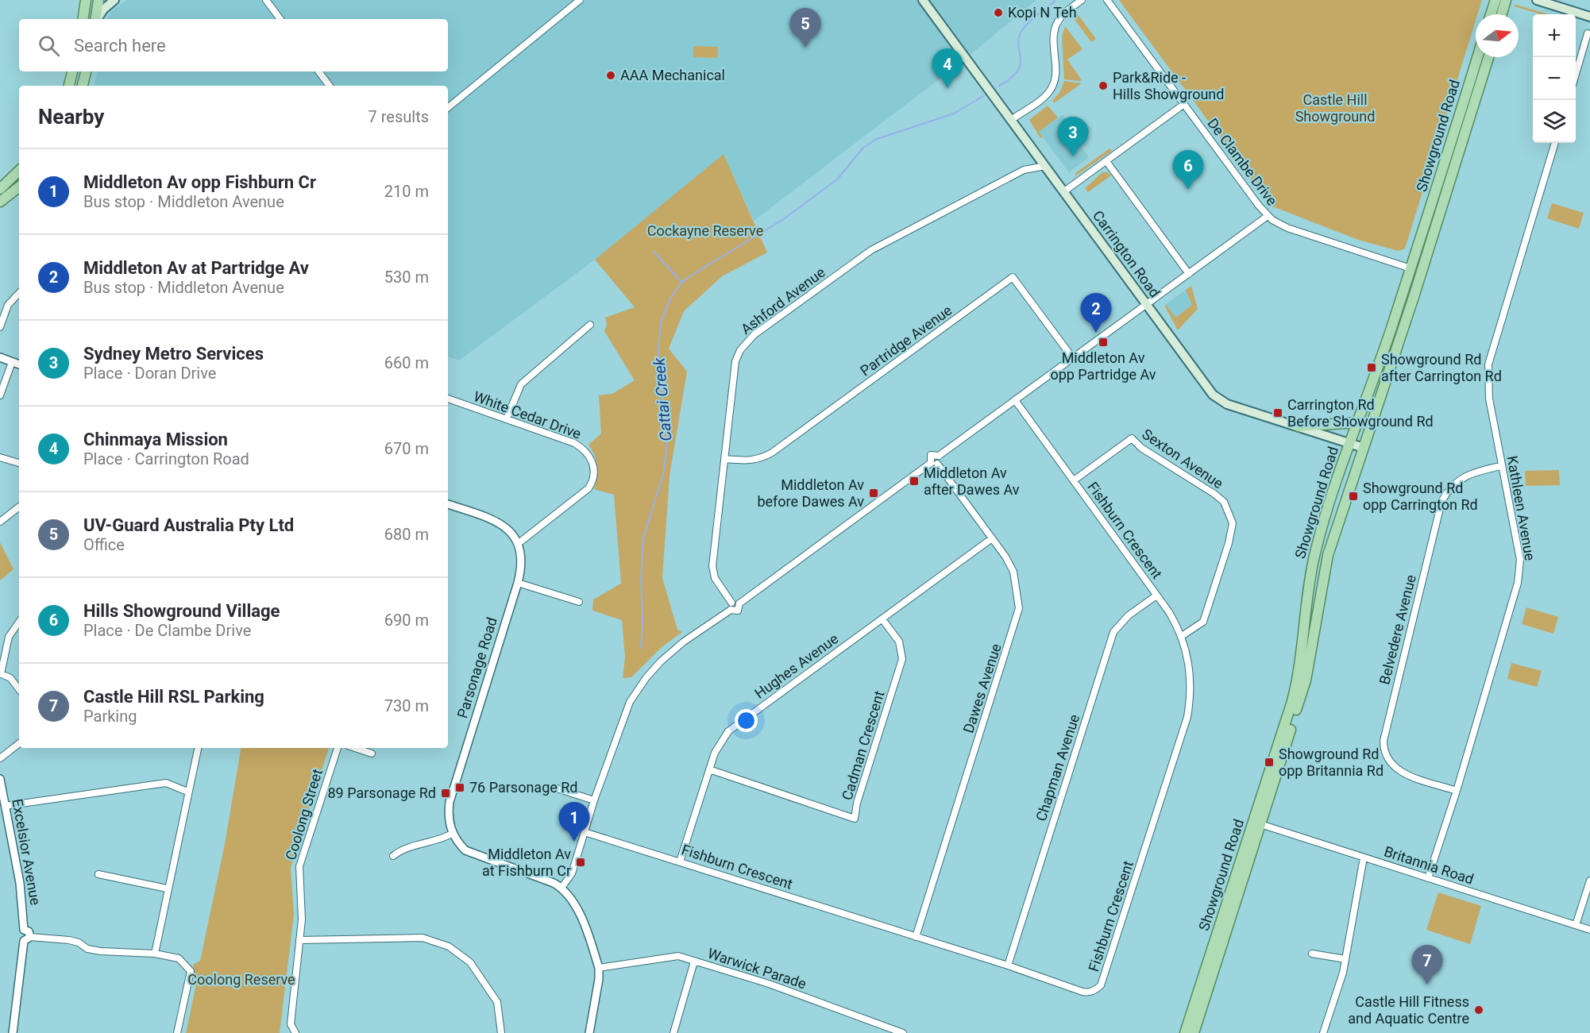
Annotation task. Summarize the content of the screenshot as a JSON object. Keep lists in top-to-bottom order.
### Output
{
  "streets": {
    "main road": ["Showground Road", "Carrington Road"],
    "street": [
      "De Clambe Drive",
      "Ashford Avenue",
      "Partridge Avenue",
      "White Cedar Drive",
      "Sexton Avenue",
      "Kathleen Avenue",
      "Fishburn Crescent",
      "Belvedere Avenue",
      "Hughes Avenue",
      "Parsonage Road",
      "Dawes Avenue",
      "Cadman Crescent",
      "Chapman Avenue",
      "Coolong Street",
      "Excelsior Avenue",
      "Britannia Road",
      "Warwick Parade"
    ]
  },
  "crossings": [
    ["Showground Road", "De Clambe Drive"],
    ["Showground Road", "Carrington Road"],
    ["Showground Road", "Britannia Road"],
    ["Carrington Road", "Ashford Avenue"],
    ["Ashford Avenue", "Partridge Avenue"],
    ["White Cedar Drive", "Parsonage Road"],
    ["Sexton Avenue", "Fishburn Crescent"],
    ["Kathleen Avenue", "Belvedere Avenue"],
    ["Kathleen Avenue", "Britannia Road"],
    ["Fishburn Crescent", "Hughes Avenue"],
    ["Fishburn Crescent", "Dawes Avenue"],
    ["Fishburn Crescent", "Chapman Avenue"],
    ["Hughes Avenue", "Dawes Avenue"],
    ["Hughes Avenue", "Cadman Crescent"]
  ],
  "water": ["Cattai Creek"],
  "parks": ["Castle Hill Showground", "Cockayne Reserve", "Coolong Reserve"],
  "places": {
    "other": [
      "Kopi N Teh",
      "AAA Mechanical",
      "Park&Ride - Hills Showground",
      "Castle Hill Fitness and Aquatic Centre"
    ],
    "transit": [
      "Middleton Av opp Partridge Av",
      "Showground Rd after Carrington Rd",
      "Carrington Rd Before Showground Rd",
      "Middleton Av after Dawes Av",
      "Middleton Av before Dawes Av",
      "Showground Rd opp Carrington Rd",
      "Showground Rd opp Britannia Rd",
      "76 Parsonage Rd",
      "89 Parsonage Rd",
      "Middleton Av at Fishburn Cr"
    ]
  },
  "north": "right",
  "page": {
    "pins": [
      "5",
      "4",
      "3",
      "6",
      "2",
      "1",
      "7"
    ],
    "map_buttons": ["+", "−"],
    "search": "Search here",
    "heading": ["Nearby", "7 results"],
    "list": [
      {
        "mark": "1",
        "name": "Middleton Av opp Fishburn Cr",
        "note": "Bus stop · Middleton Avenue",
        "value": "210 m"
      },
      {
        "mark": "2",
        "name": "Middleton Av at Partridge Av",
        "note": "Bus stop · Middleton Avenue",
        "value": "530 m"
      },
      {
        "mark": "3",
        "name": "Sydney Metro Services",
        "note": "Place · Doran Drive",
        "value": "660 m"
      },
      {
        "mark": "4",
        "name": "Chinmaya Mission",
        "note": "Place · Carrington Road",
        "value": "670 m"
      },
      {
        "mark": "5",
        "name": "UV-Guard Australia Pty Ltd",
        "note": "Office",
        "value": "680 m"
      },
      {
        "mark": "6",
        "name": "Hills Showground Village",
        "note": "Place · De Clambe Drive",
        "value": "690 m"
      },
      {
        "mark": "7",
        "name": "Castle Hill RSL Parking",
        "note": "Parking",
        "value": "730 m"
      }
    ]
  }
}
